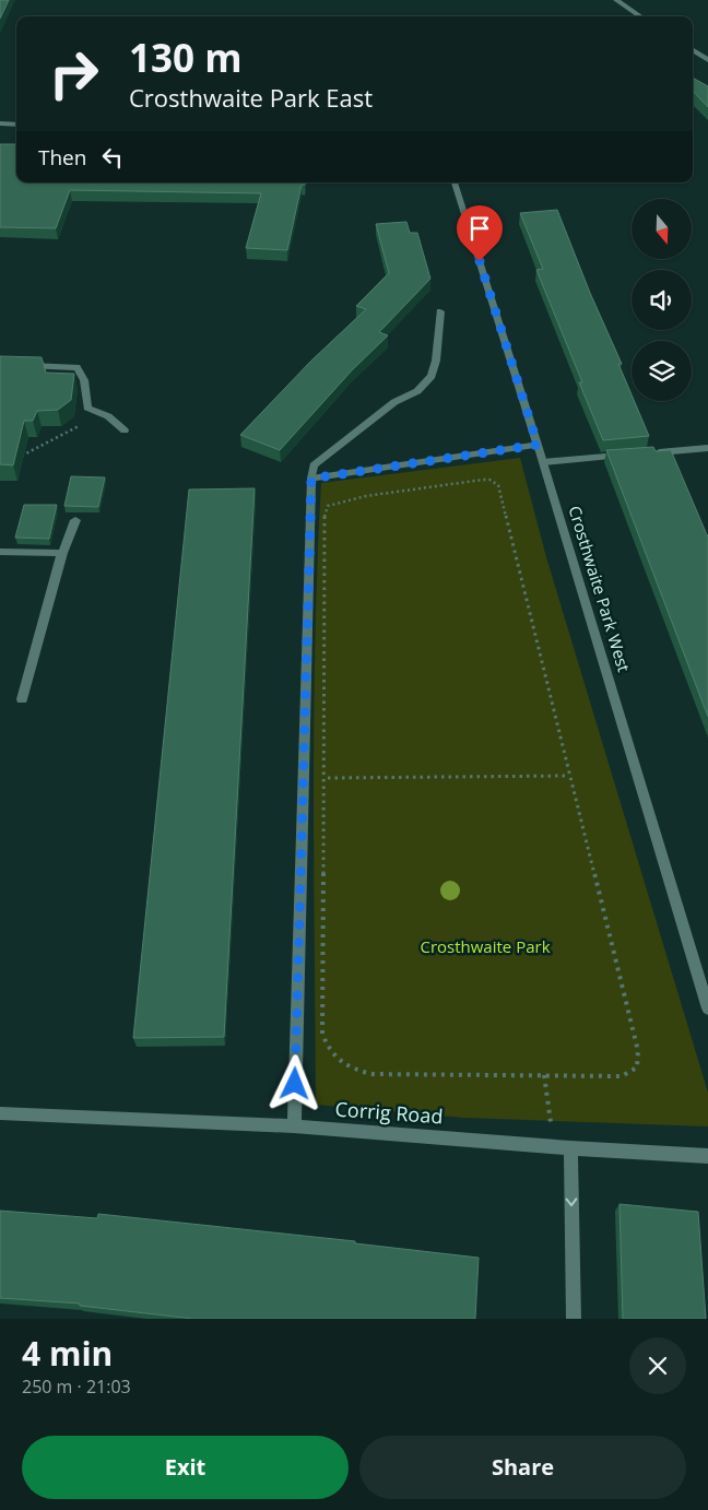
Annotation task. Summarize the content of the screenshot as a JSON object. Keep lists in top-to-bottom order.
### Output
{
  "streets": {
    "street": ["Crosthwaite Park West", "Corrig Road"]
  },
  "parks": ["Crosthwaite Park"],
  "north": "bottom",
  "page": {
    "turn": ["130 m", "Crosthwaite Park East"],
    "then": "Then",
    "heading": ["4 min", "250 m · 21:03"],
    "buttons": ["Exit", "Share"]
  }
}
